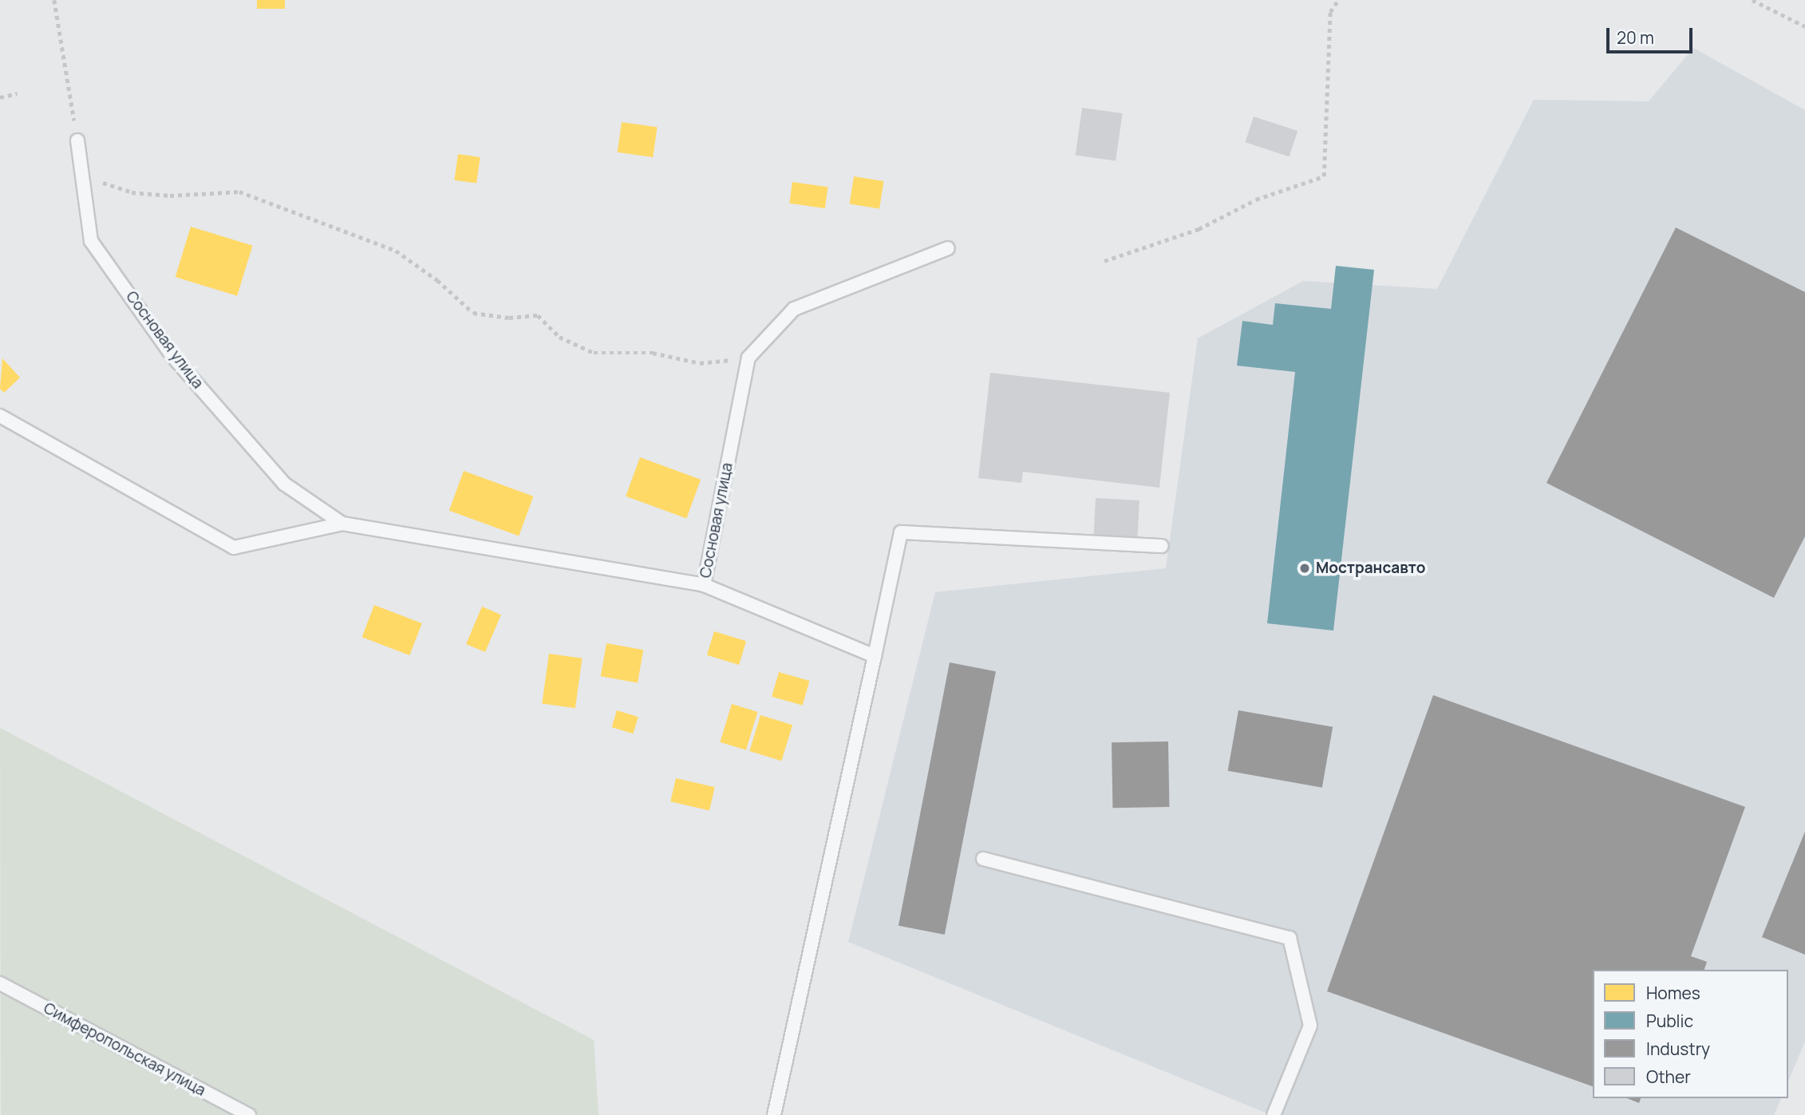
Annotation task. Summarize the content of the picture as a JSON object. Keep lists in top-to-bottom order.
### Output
{
  "streets": {
    "lane": ["Сосновая улица", "Симферопольская улица"]
  },
  "places": ["Мострансавто"],
  "legend": [
    "Homes",
    "Public",
    "Industry",
    "Other"
  ],
  "scale_bar": "20 m"
}
